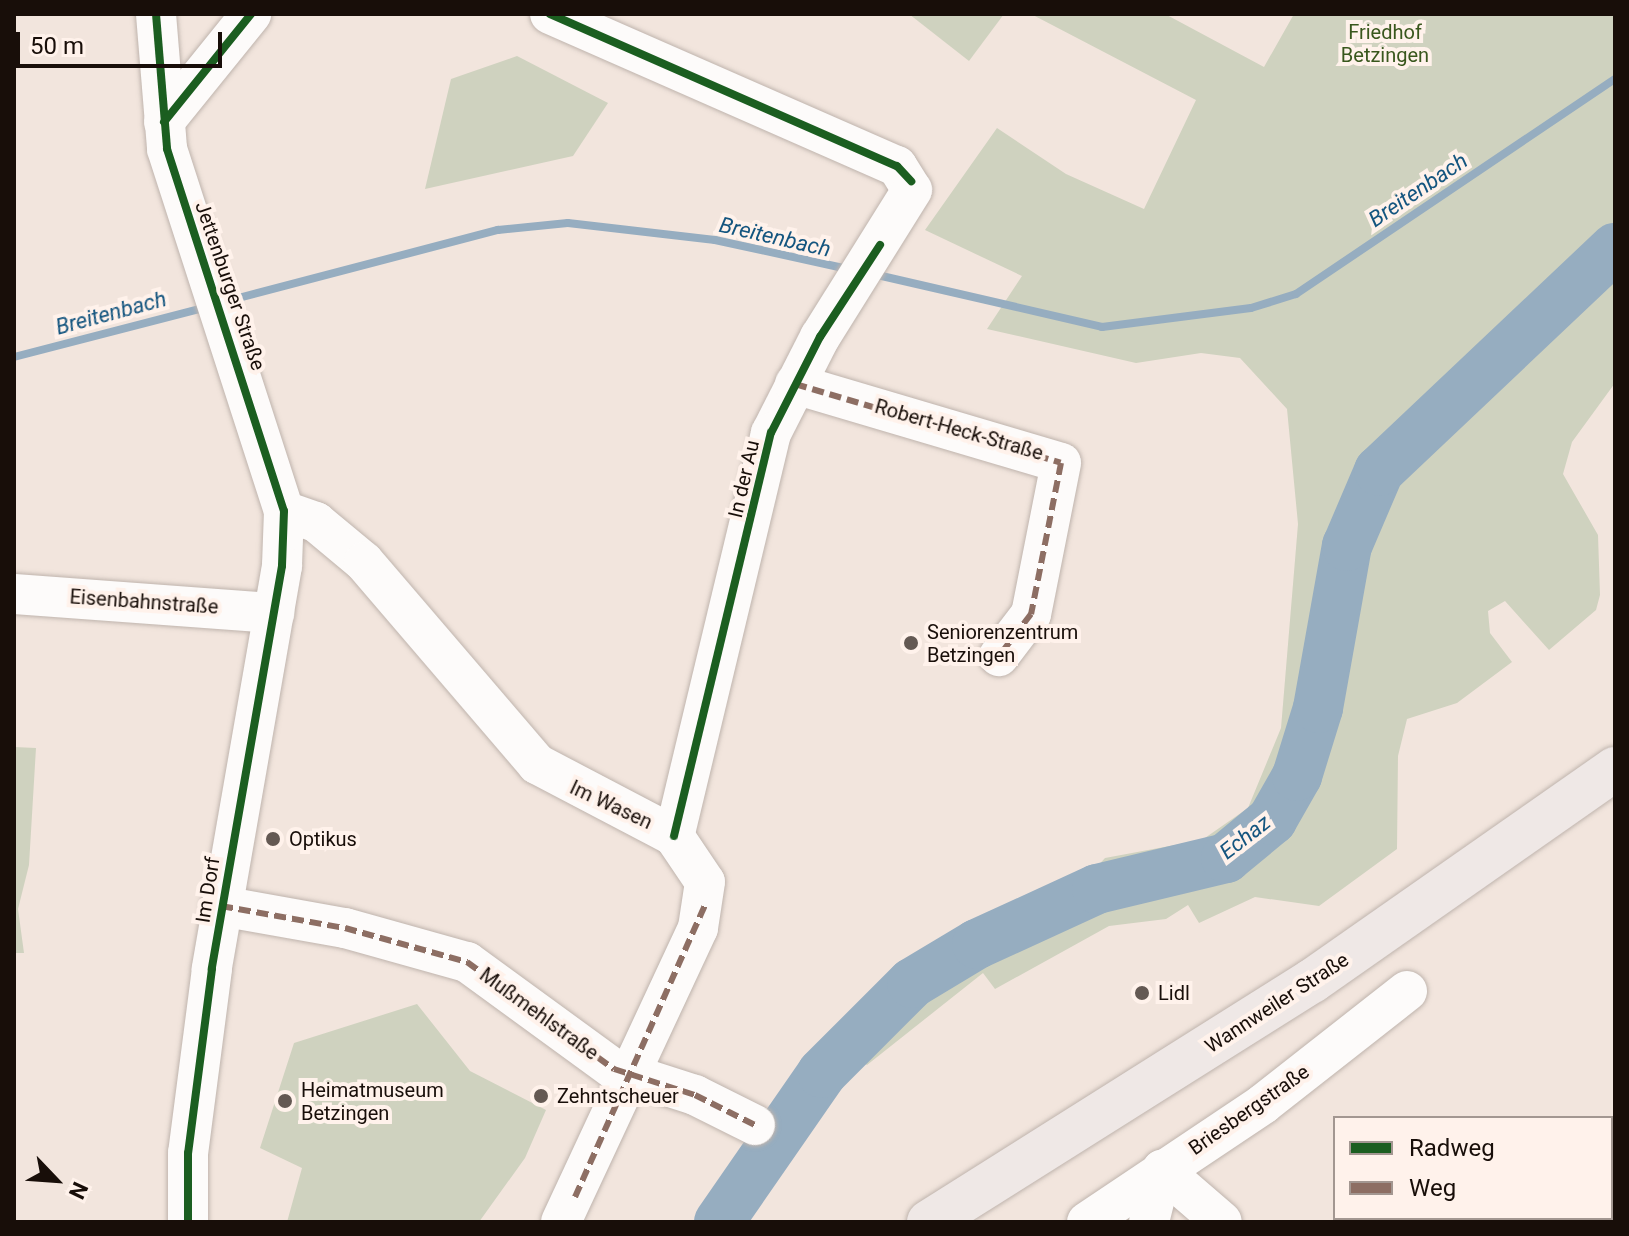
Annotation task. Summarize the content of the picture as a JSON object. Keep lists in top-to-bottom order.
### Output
{
  "streets": {
    "main road": ["Wannweiler Straße"],
    "street": [
      "Jettenburger Straße",
      "Robert-Heck-Straße",
      "In der Au",
      "Eisenbahnstraße",
      "Im Wasen",
      "Im Dorf",
      "Mußmehlstraße",
      "Briesbergstraße"
    ]
  },
  "crossings": [
    ["Jettenburger Straße", "Im Wasen"],
    ["Jettenburger Straße", "Im Dorf"],
    ["Robert-Heck-Straße", "In der Au"],
    ["In der Au", "Im Wasen"],
    ["Eisenbahnstraße", "Im Dorf"],
    ["Im Wasen", "Mußmehlstraße"],
    ["Im Dorf", "Mußmehlstraße"]
  ],
  "water": ["Breitenbach", "Echaz"],
  "parks": ["Friedhof Betzingen"],
  "places": [
    "Seniorenzentrum Betzingen",
    "Optikus",
    "Lidl",
    "Zehntscheuer",
    "Heimatmuseum Betzingen"
  ],
  "legend": ["Radweg", "Weg"],
  "scale_bar": "50 m",
  "north": "bottom right"
}
